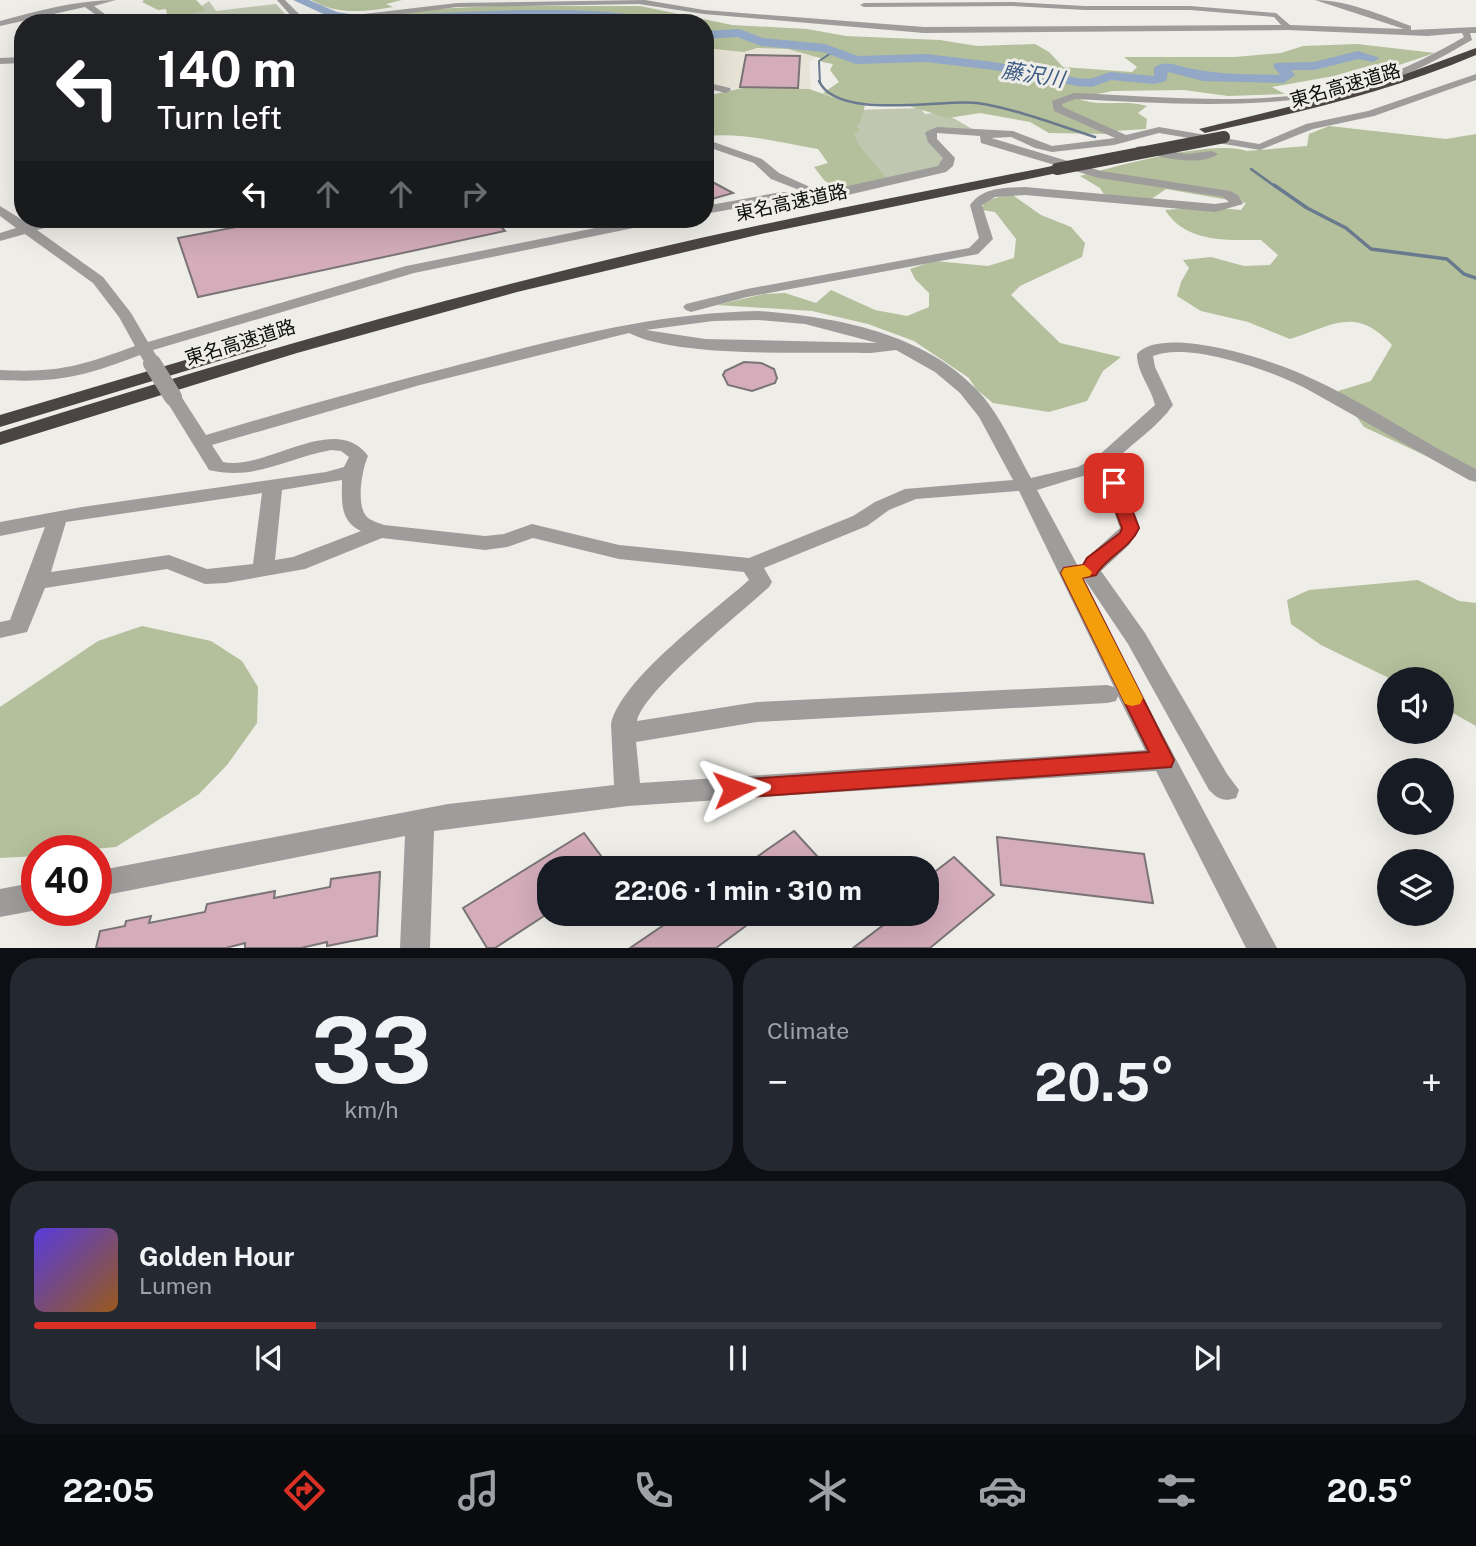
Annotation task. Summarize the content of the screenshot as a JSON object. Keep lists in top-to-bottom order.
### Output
{
  "streets": {
    "highway": ["東名高速道路"]
  },
  "water": ["藤沢川"],
  "page": {
    "turn": ["140 m", "Turn left"],
    "limit": "40",
    "trip": "22:06 · 1 min · 310 m",
    "tile": [
      ["33", "km/h"],
      "Climate"
    ],
    "heat": ["−", "20.5°", "+"],
    "song": ["Golden Hour", "Lumen"],
    "tabs": ["22:05", "20.5°"]
  }
}
